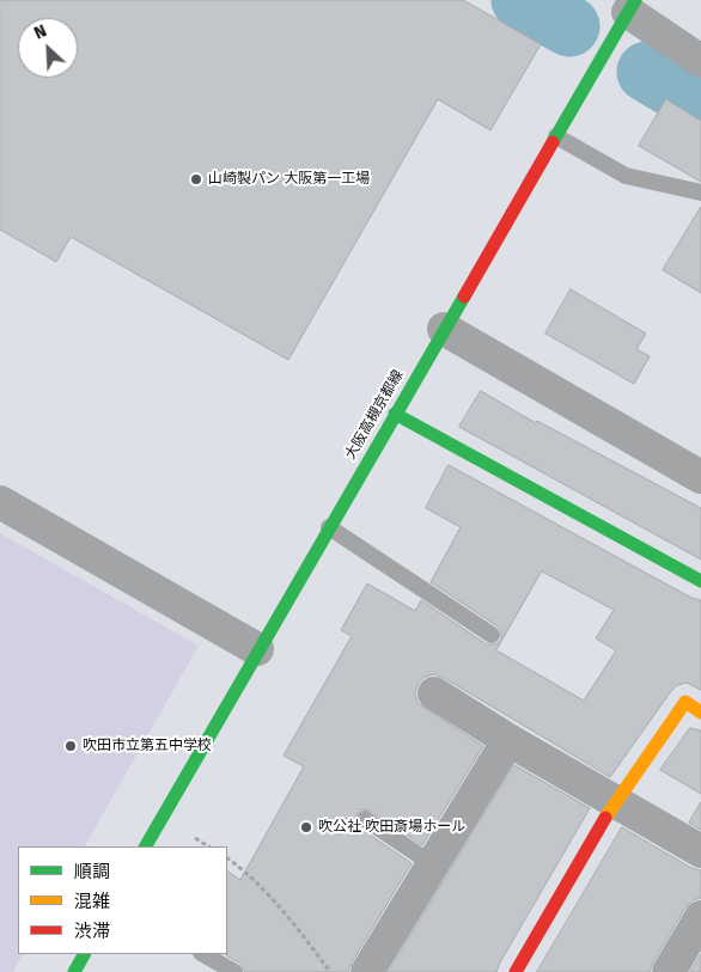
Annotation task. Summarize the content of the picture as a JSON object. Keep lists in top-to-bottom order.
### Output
{
  "streets": {
    "main road": ["大阪高槻京都線"]
  },
  "places": ["山崎製パン 大阪第一工場", "吹田市立第五中学校", "吹公社 吹田斎場ホール"],
  "legend": ["順調", "混雑", "渋滞"],
  "north": "top left"
}
